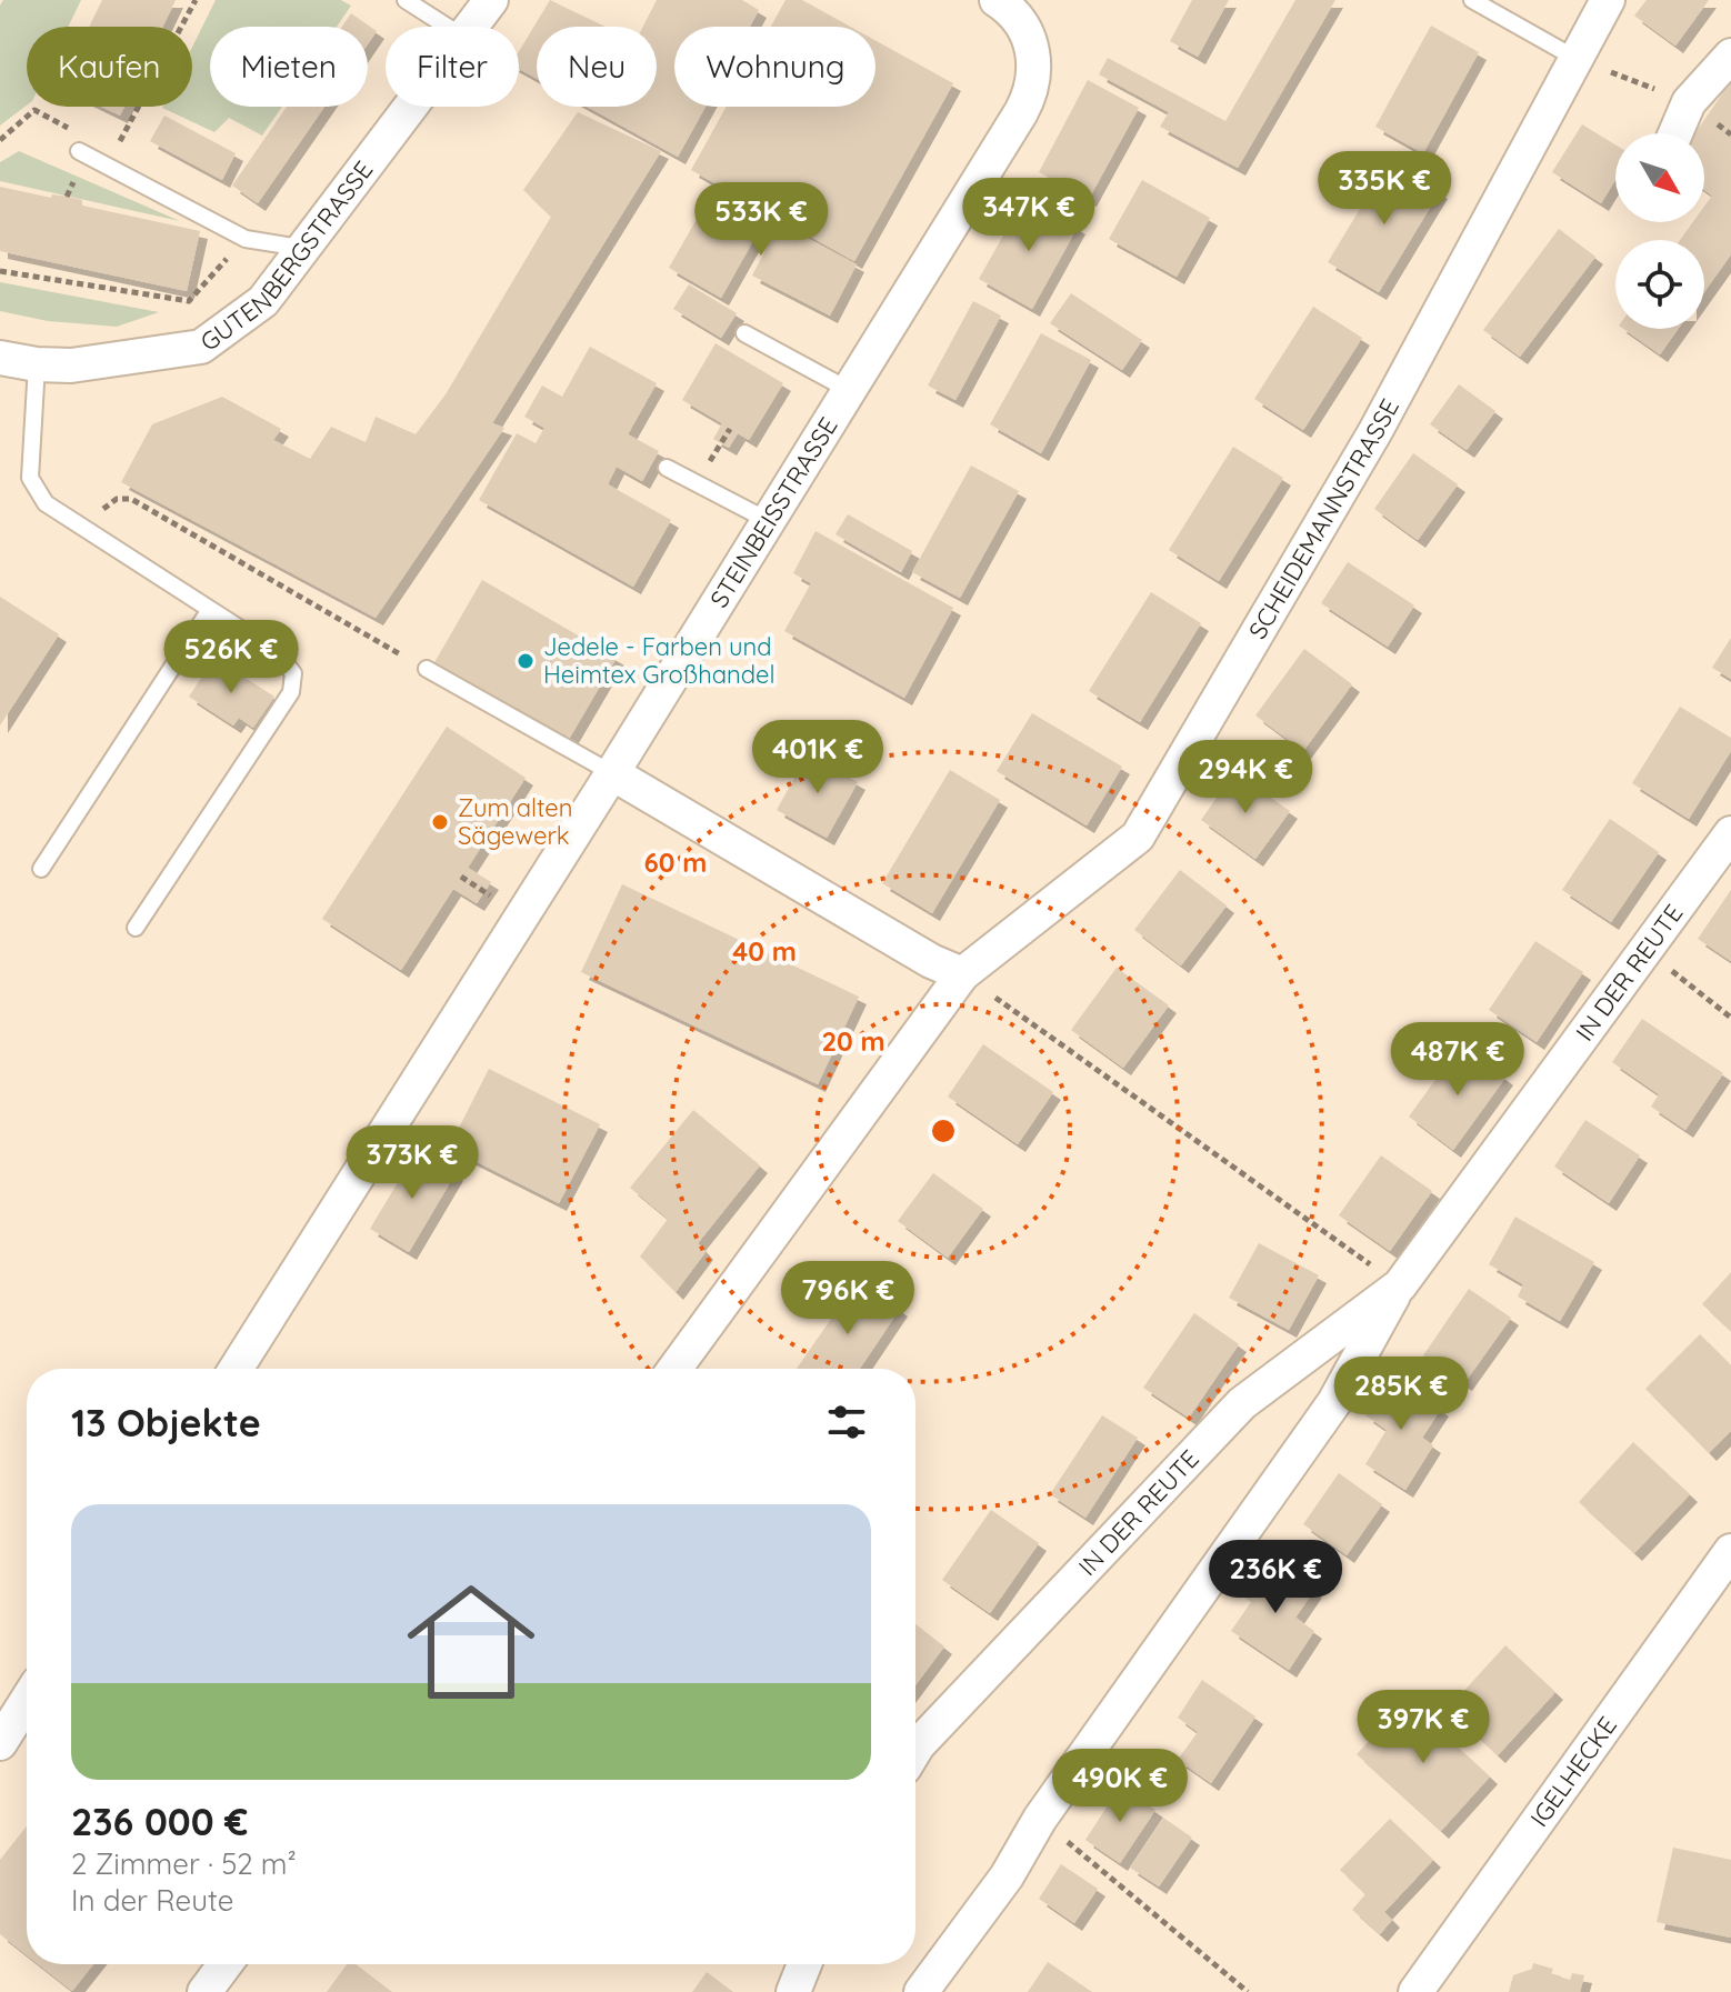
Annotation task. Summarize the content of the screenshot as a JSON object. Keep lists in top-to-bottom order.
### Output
{
  "streets": {
    "street": [
      "GUTENBERGSTRASSE",
      "STEINBEISSTRASSE",
      "SCHEIDEMANNSTRASSE",
      "IN DER REUTE",
      "IGELHECKE"
    ]
  },
  "places": ["Jedele - Farben und Heimtex Großhandel", "Zum alten Sägewerk"],
  "north": "bottom right",
  "page": {
    "chip": [
      "Kaufen",
      "Mieten",
      "Filter",
      "Neu",
      "Wohnung"
    ],
    "price": [
      "335K €",
      "347K €",
      "533K €",
      "526K €",
      "401K €",
      "294K €",
      "487K €",
      "373K €",
      "796K €",
      "285K €",
      "236K €",
      "397K €",
      "490K €"
    ],
    "heading": "13 Objekte",
    "list": [
      {
        "name": "236 000 €",
        "note": "2 Zimmer · 52 m² · In der Reute"
      }
    ]
  },
  "rings": ["60 m", "40 m", "20 m"]
}
